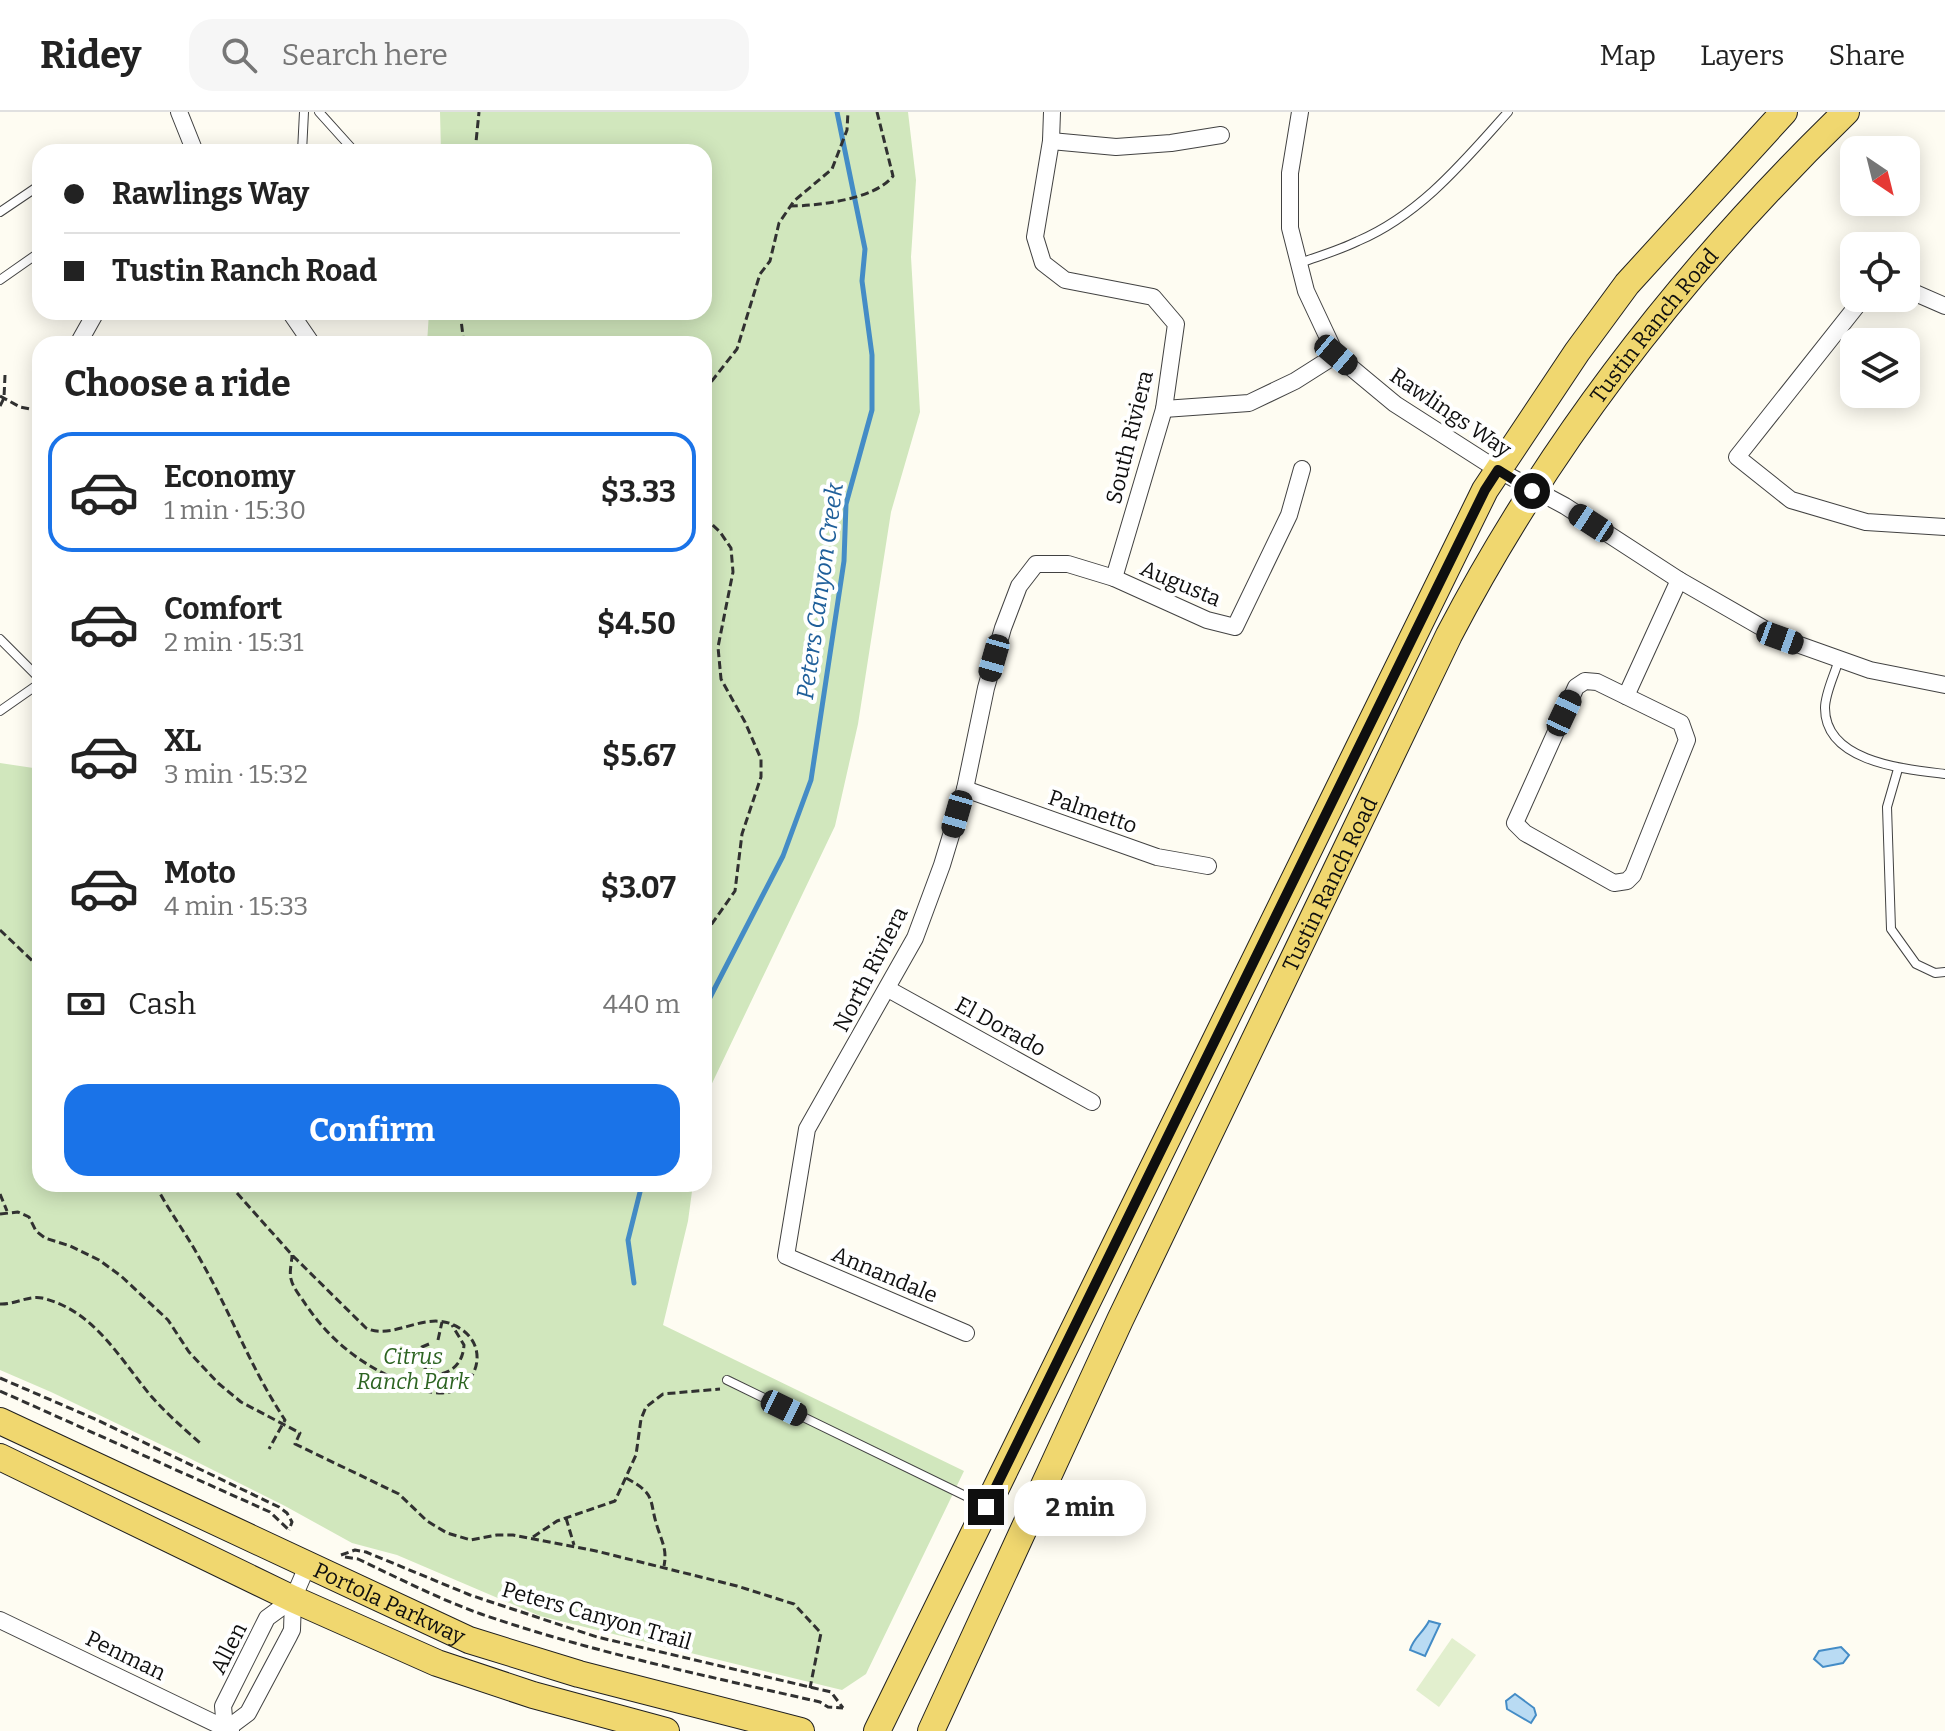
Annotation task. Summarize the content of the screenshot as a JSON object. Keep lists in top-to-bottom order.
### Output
{
  "streets": {
    "main road": ["Tustin Ranch Road", "Portola Parkway"],
    "street": [
      "Rawlings Way",
      "South Riviera",
      "Augusta",
      "Palmetto",
      "North Riviera",
      "El Dorado",
      "Annandale",
      "Allen",
      "Penman"
    ],
    "path": ["Peters Canyon Trail"]
  },
  "crossings": [
    ["Tustin Ranch Road", "Rawlings Way"],
    ["South Riviera", "Augusta"],
    ["Augusta", "North Riviera"],
    ["Palmetto", "North Riviera"],
    ["North Riviera", "El Dorado"],
    ["North Riviera", "Annandale"],
    ["Portola Parkway", "Allen"],
    ["Allen", "Penman"]
  ],
  "water": ["Peters Canyon Creek"],
  "parks": ["Citrus Ranch Park"],
  "north": "bottom right",
  "page": {
    "header": "Ridey",
    "search": "Search here",
    "nav": ["Map", "Layers", "Share"],
    "banner": ["Rawlings Way", "Tustin Ranch Road"],
    "heading": "Choose a ride",
    "list": [
      {
        "name": "Economy",
        "note": "1 min · 15:30",
        "value": "$3.33"
      },
      {
        "name": "Comfort",
        "note": "2 min · 15:31",
        "value": "$4.50"
      },
      {
        "name": "XL",
        "note": "3 min · 15:32",
        "value": "$5.67"
      },
      {
        "name": "Moto",
        "note": "4 min · 15:33",
        "value": "$3.07"
      }
    ],
    "pay": ["Cash", "440 m"],
    "buttons": "Confirm",
    "bubble": "2 min"
  }
}
